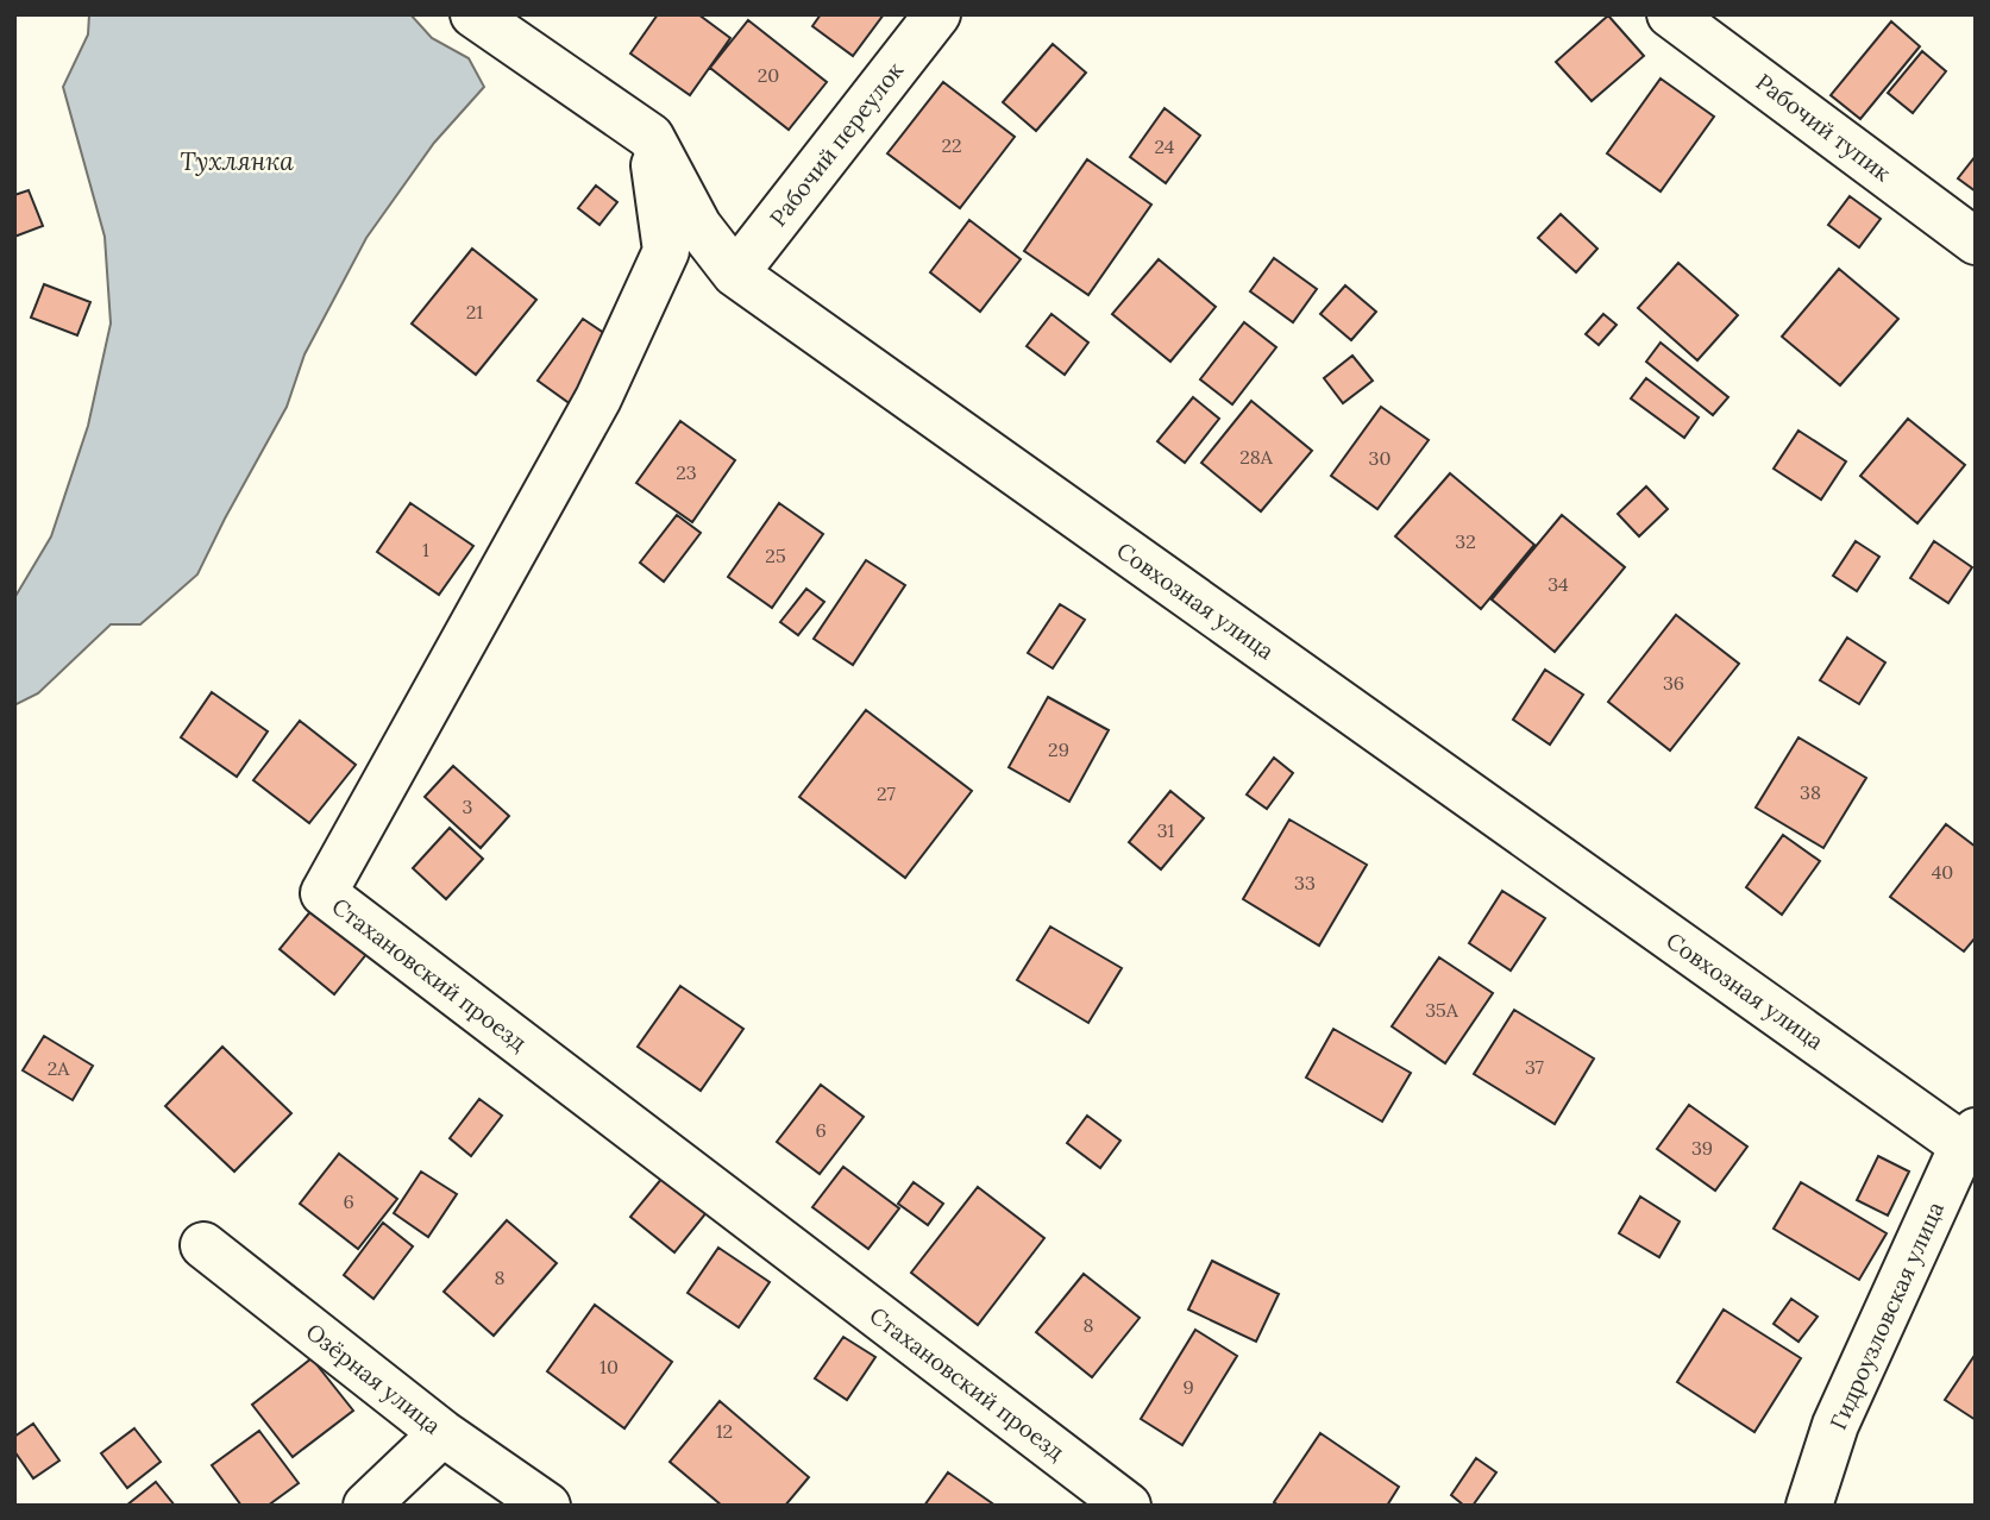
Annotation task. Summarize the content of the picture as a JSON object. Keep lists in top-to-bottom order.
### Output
{
  "streets": {
    "street": [
      "Рабочий тупик",
      "Рабочий переулок",
      "Совхозная улица",
      "Стахановский проезд",
      "Гидроузловская улица",
      "Озёрная улица"
    ]
  },
  "crossings": [
    ["Рабочий переулок", "Совхозная улица"],
    ["Совхозная улица", "Стахановский проезд"],
    ["Совхозная улица", "Гидроузловская улица"]
  ],
  "water": ["Тухлянка"],
  "house_numbers": [
    "20",
    "22",
    "24",
    "21",
    "28А",
    "30",
    "23",
    "32",
    "1",
    "25",
    "34",
    "36",
    "29",
    "38",
    "27",
    "3",
    "31",
    "40",
    "33",
    "35А",
    "37",
    "2А",
    "6",
    "39",
    "6",
    "8",
    "8",
    "10",
    "9",
    "12"
  ]
}
